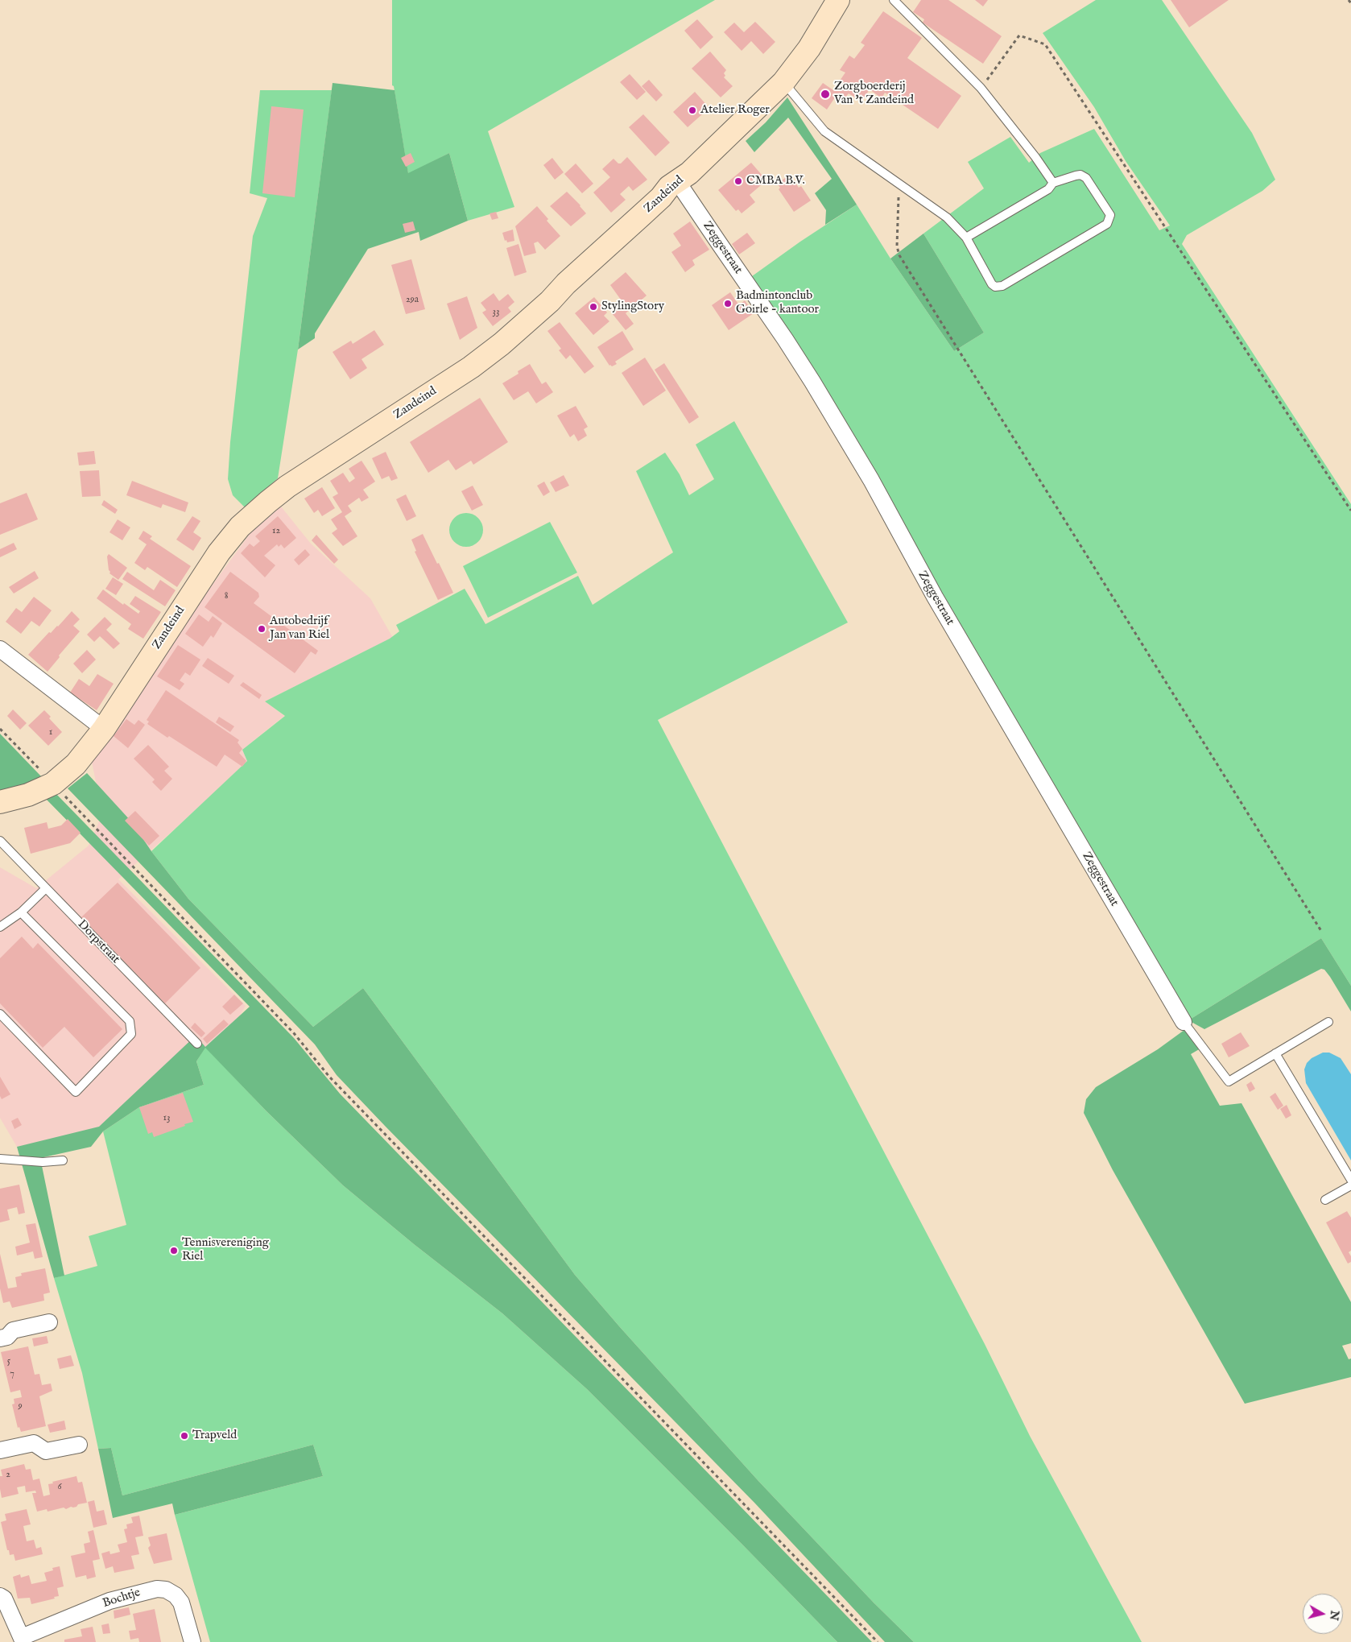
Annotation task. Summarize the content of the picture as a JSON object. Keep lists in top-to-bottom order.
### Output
{
  "streets": {
    "street": ["Zandeind", "Zeggestraat", "Bochtje"],
    "lane": ["Dorpstraat"]
  },
  "crossings": [
    ["Zandeind", "Zeggestraat"]
  ],
  "places": [
    "Zorgboerderij Van 't Zandeind",
    "Atelier Roger",
    "CMBA B.V.",
    "Badmintonclub Goirle - kantoor",
    "StylingStory",
    "Autobedrijf Jan van Riel",
    "Tennisvereniging Riel",
    "Trapveld"
  ],
  "house_numbers": [
    "29a",
    "33",
    "12",
    "8",
    "1",
    "13",
    "5",
    "7",
    "9",
    "2",
    "6"
  ],
  "north": "right"
}
